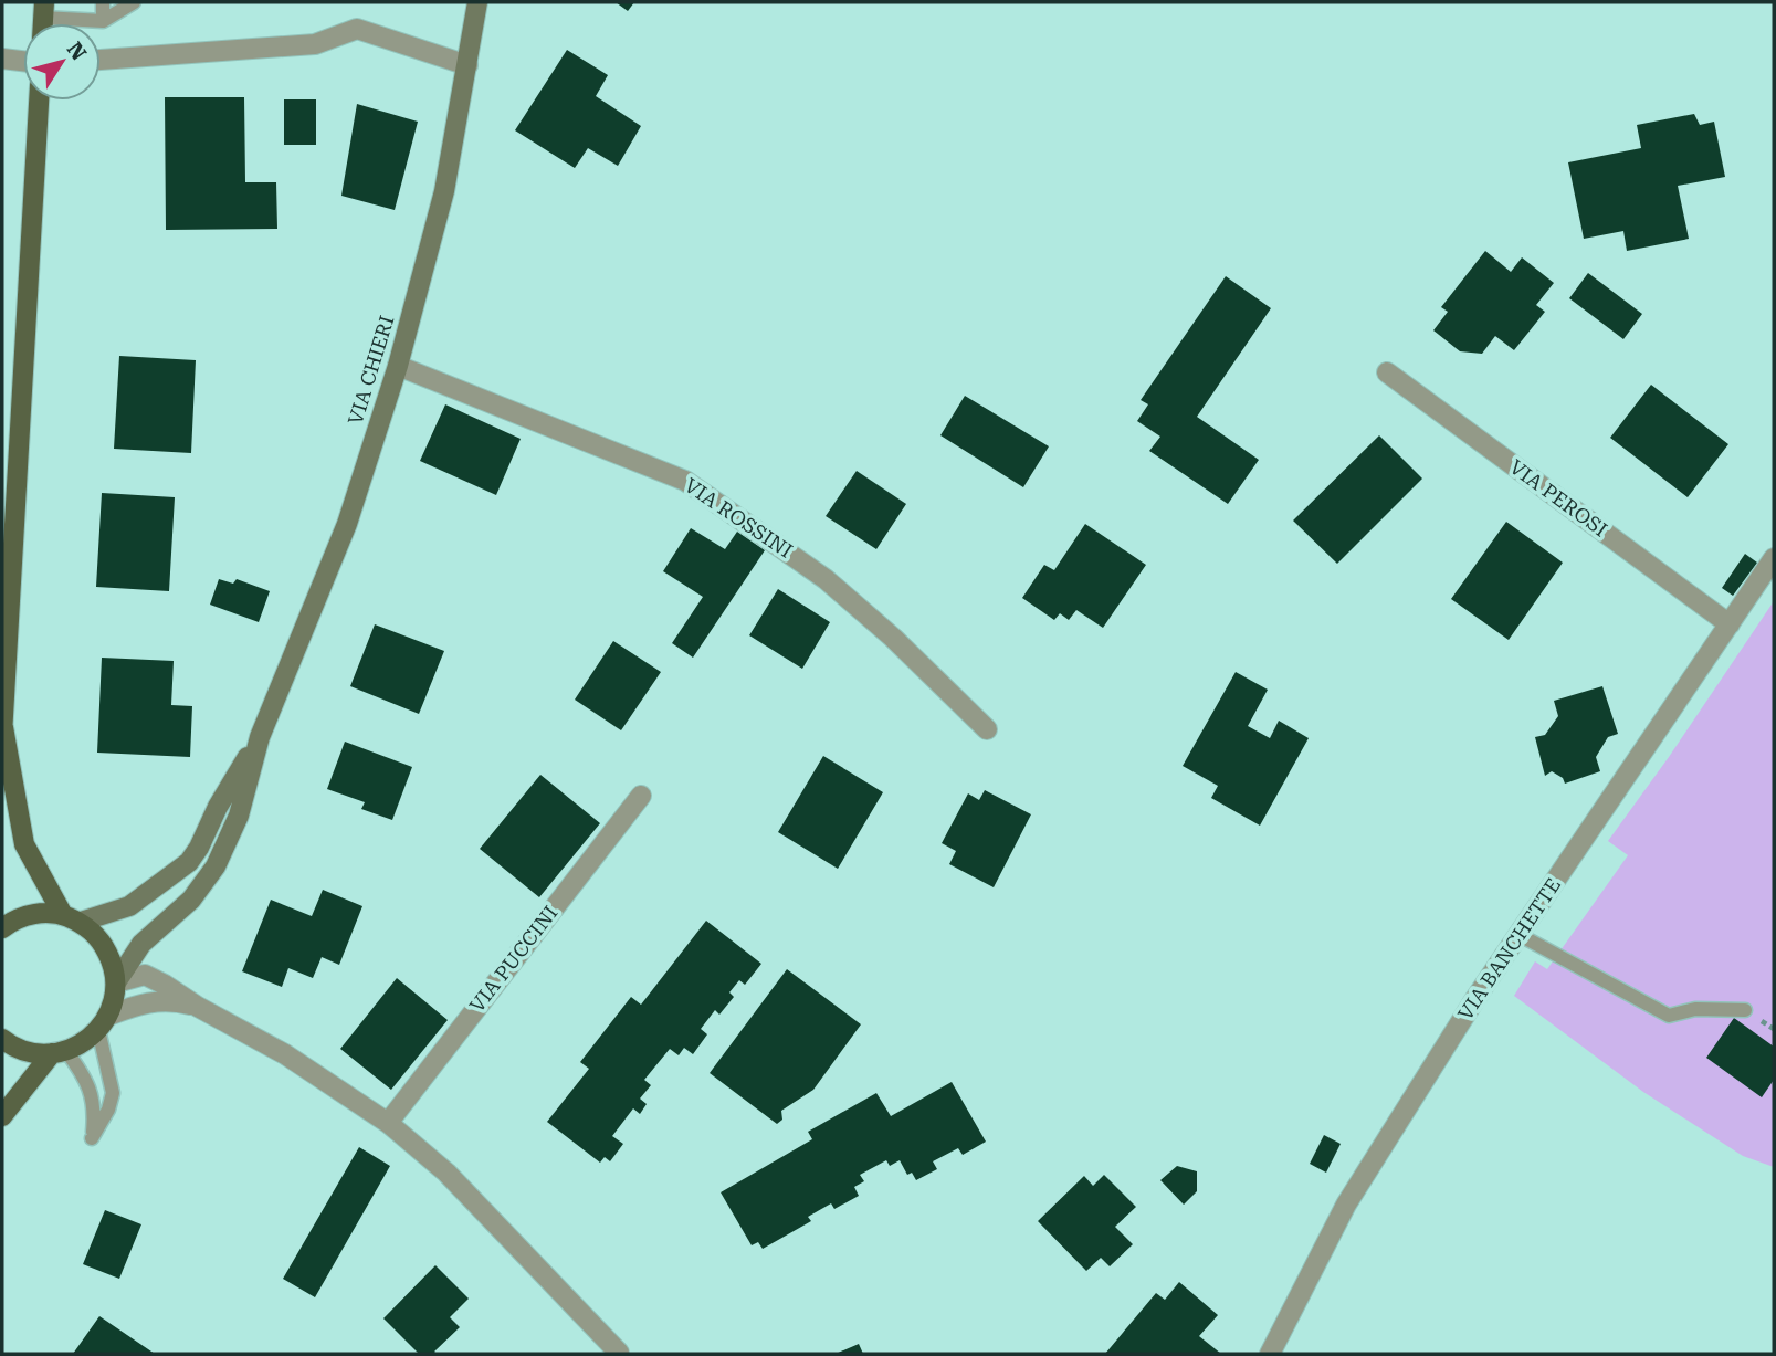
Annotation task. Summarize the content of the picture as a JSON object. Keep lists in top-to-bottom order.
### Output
{
  "streets": {
    "main road": ["VIA CHIERI"],
    "street": [
      "VIA PEROSI",
      "VIA ROSSINI",
      "VIA BANCHETTE",
      "VIA PUCCINI"
    ]
  },
  "crossings": [
    ["VIA CHIERI", "VIA ROSSINI"],
    ["VIA PEROSI", "VIA BANCHETTE"]
  ],
  "north": "top right"
}
